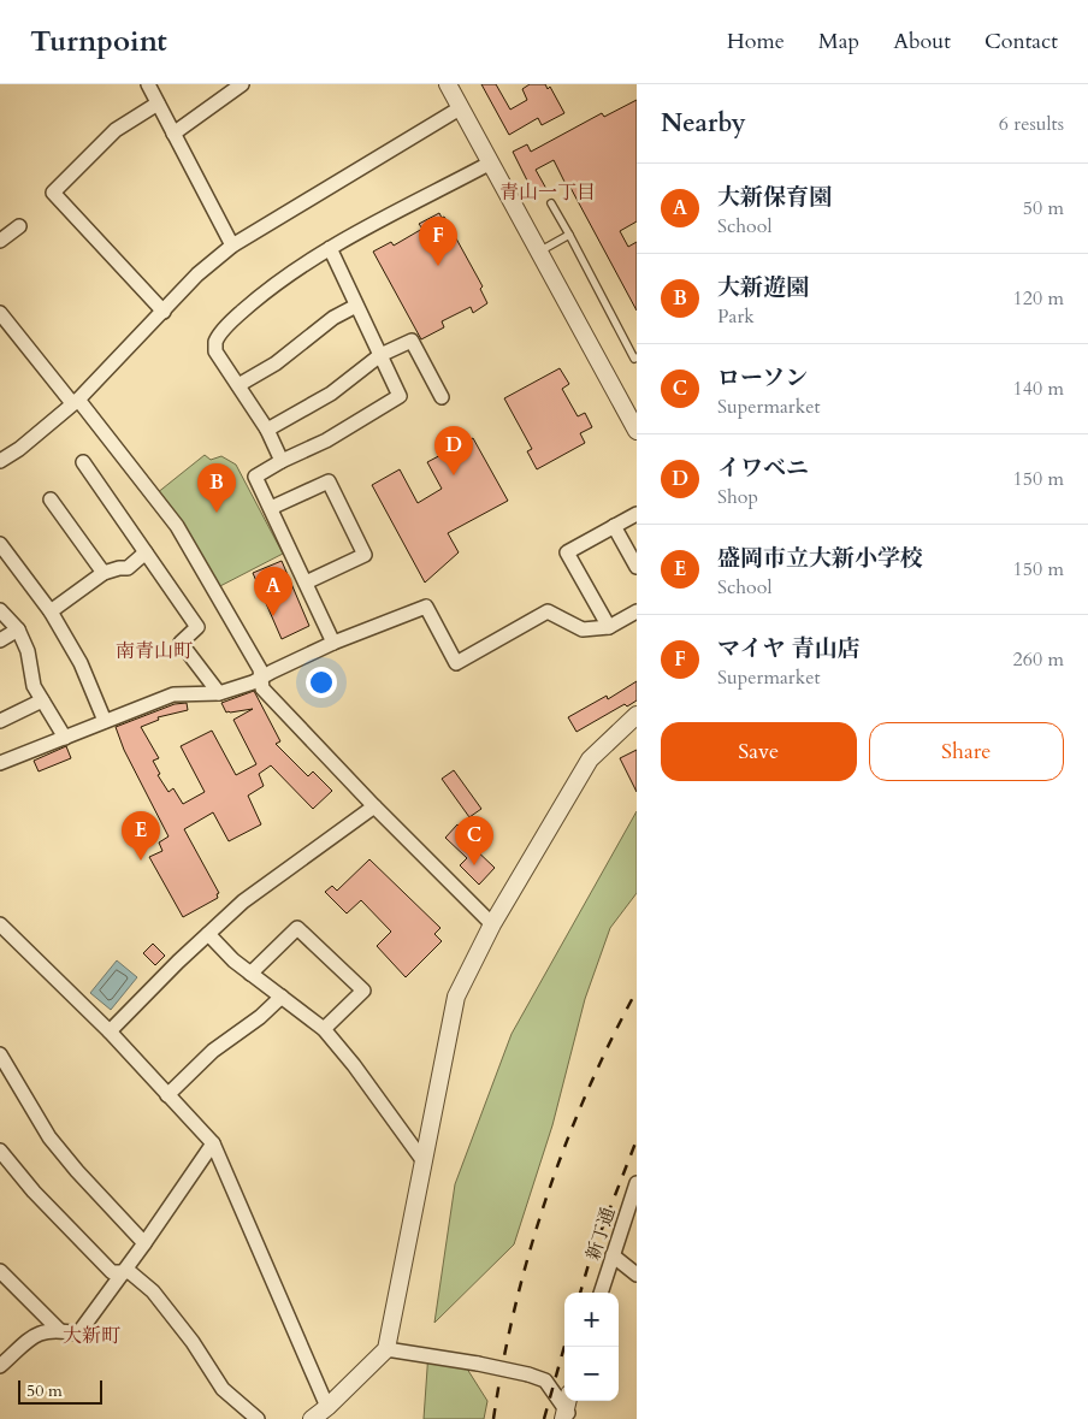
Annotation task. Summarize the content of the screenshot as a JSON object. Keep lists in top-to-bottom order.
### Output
{
  "streets": {
    "street": ["新丁通"]
  },
  "districts": ["青山一丁目", "南青山町", "大新町"],
  "scale_bar": "50 m",
  "page": {
    "header": "Turnpoint",
    "nav": [
      "Home",
      "Map",
      "About",
      "Contact"
    ],
    "heading": ["Nearby", "6 results"],
    "list": [
      {
        "mark": "A",
        "name": "大新保育園",
        "note": "School",
        "value": "50 m"
      },
      {
        "mark": "B",
        "name": "大新遊園",
        "note": "Park",
        "value": "120 m"
      },
      {
        "mark": "C",
        "name": "ローソン",
        "note": "Supermarket",
        "value": "140 m"
      },
      {
        "mark": "D",
        "name": "イワベニ",
        "note": "Shop",
        "value": "150 m"
      },
      {
        "mark": "E",
        "name": "盛岡市立大新小学校",
        "note": "School",
        "value": "150 m"
      },
      {
        "mark": "F",
        "name": "マイヤ 青山店",
        "note": "Supermarket",
        "value": "260 m"
      }
    ],
    "pins": [
      "F",
      "D",
      "B",
      "A",
      "E",
      "C"
    ],
    "buttons": ["Save", "Share"],
    "map_buttons": ["+", "−"],
    "scale": "50 m"
  }
}
